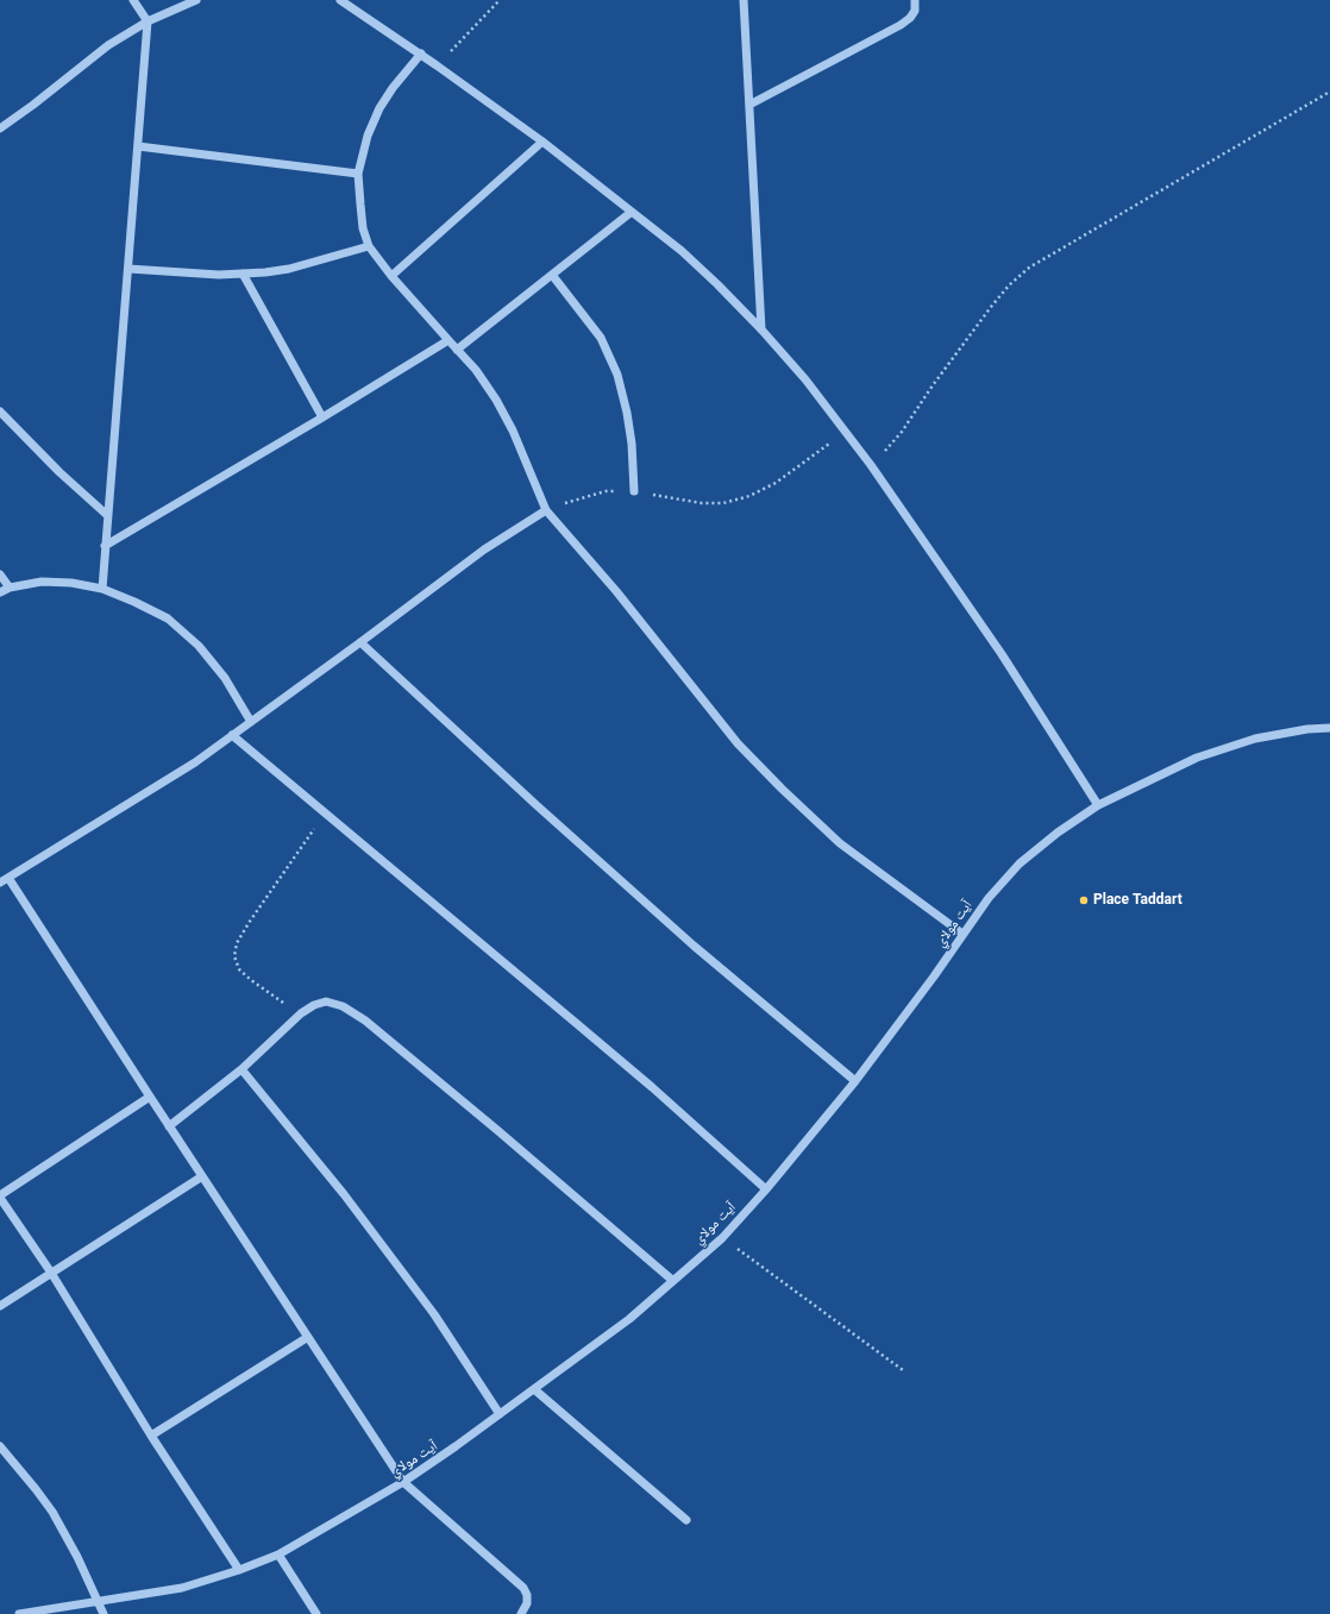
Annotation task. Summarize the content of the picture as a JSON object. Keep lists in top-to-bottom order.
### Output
{
  "streets": {
    "street": ["آيت مولاي"]
  },
  "places": ["Place Taddart"]
}
